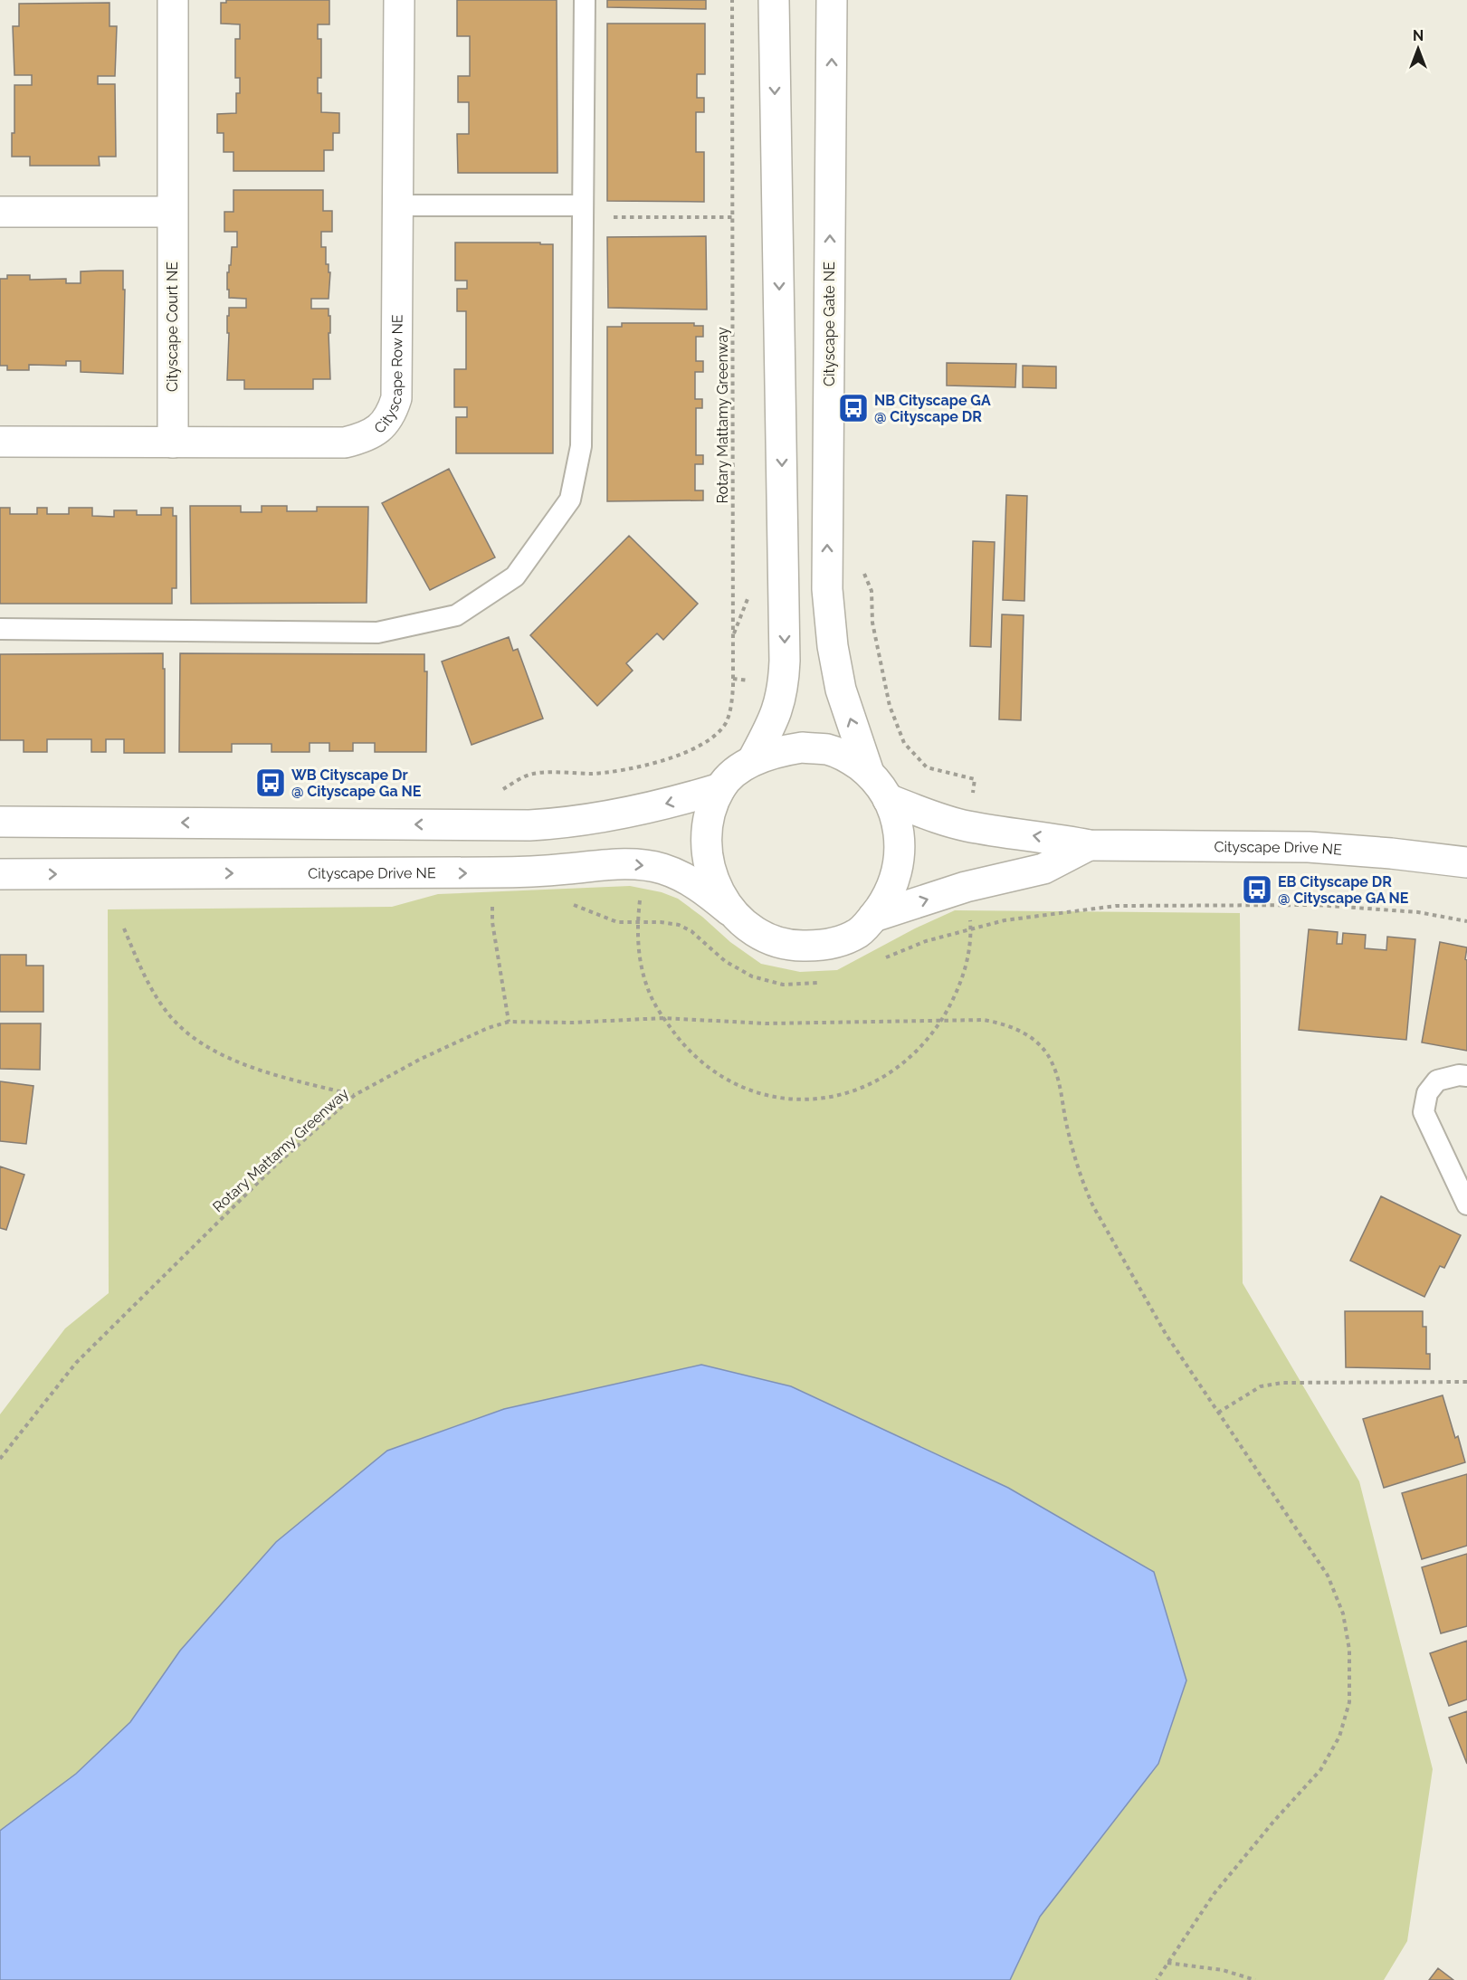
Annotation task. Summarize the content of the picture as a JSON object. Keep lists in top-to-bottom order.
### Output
{
  "streets": {
    "street": [
      "Cityscape Gate NE",
      "Cityscape Court NE",
      "Cityscape Row NE",
      "Cityscape Drive NE"
    ],
    "path": ["Rotary Mattamy Greenway"]
  },
  "crossings": [
    ["Cityscape Court NE", "Cityscape Row NE"]
  ],
  "places": {
    "bus stop": ["NB Cityscape GA @ Cityscape DR", "WB Cityscape Dr @ Cityscape Ga NE", "EB Cityscape DR @ Cityscape GA NE"]
  },
  "north": "top"
}
